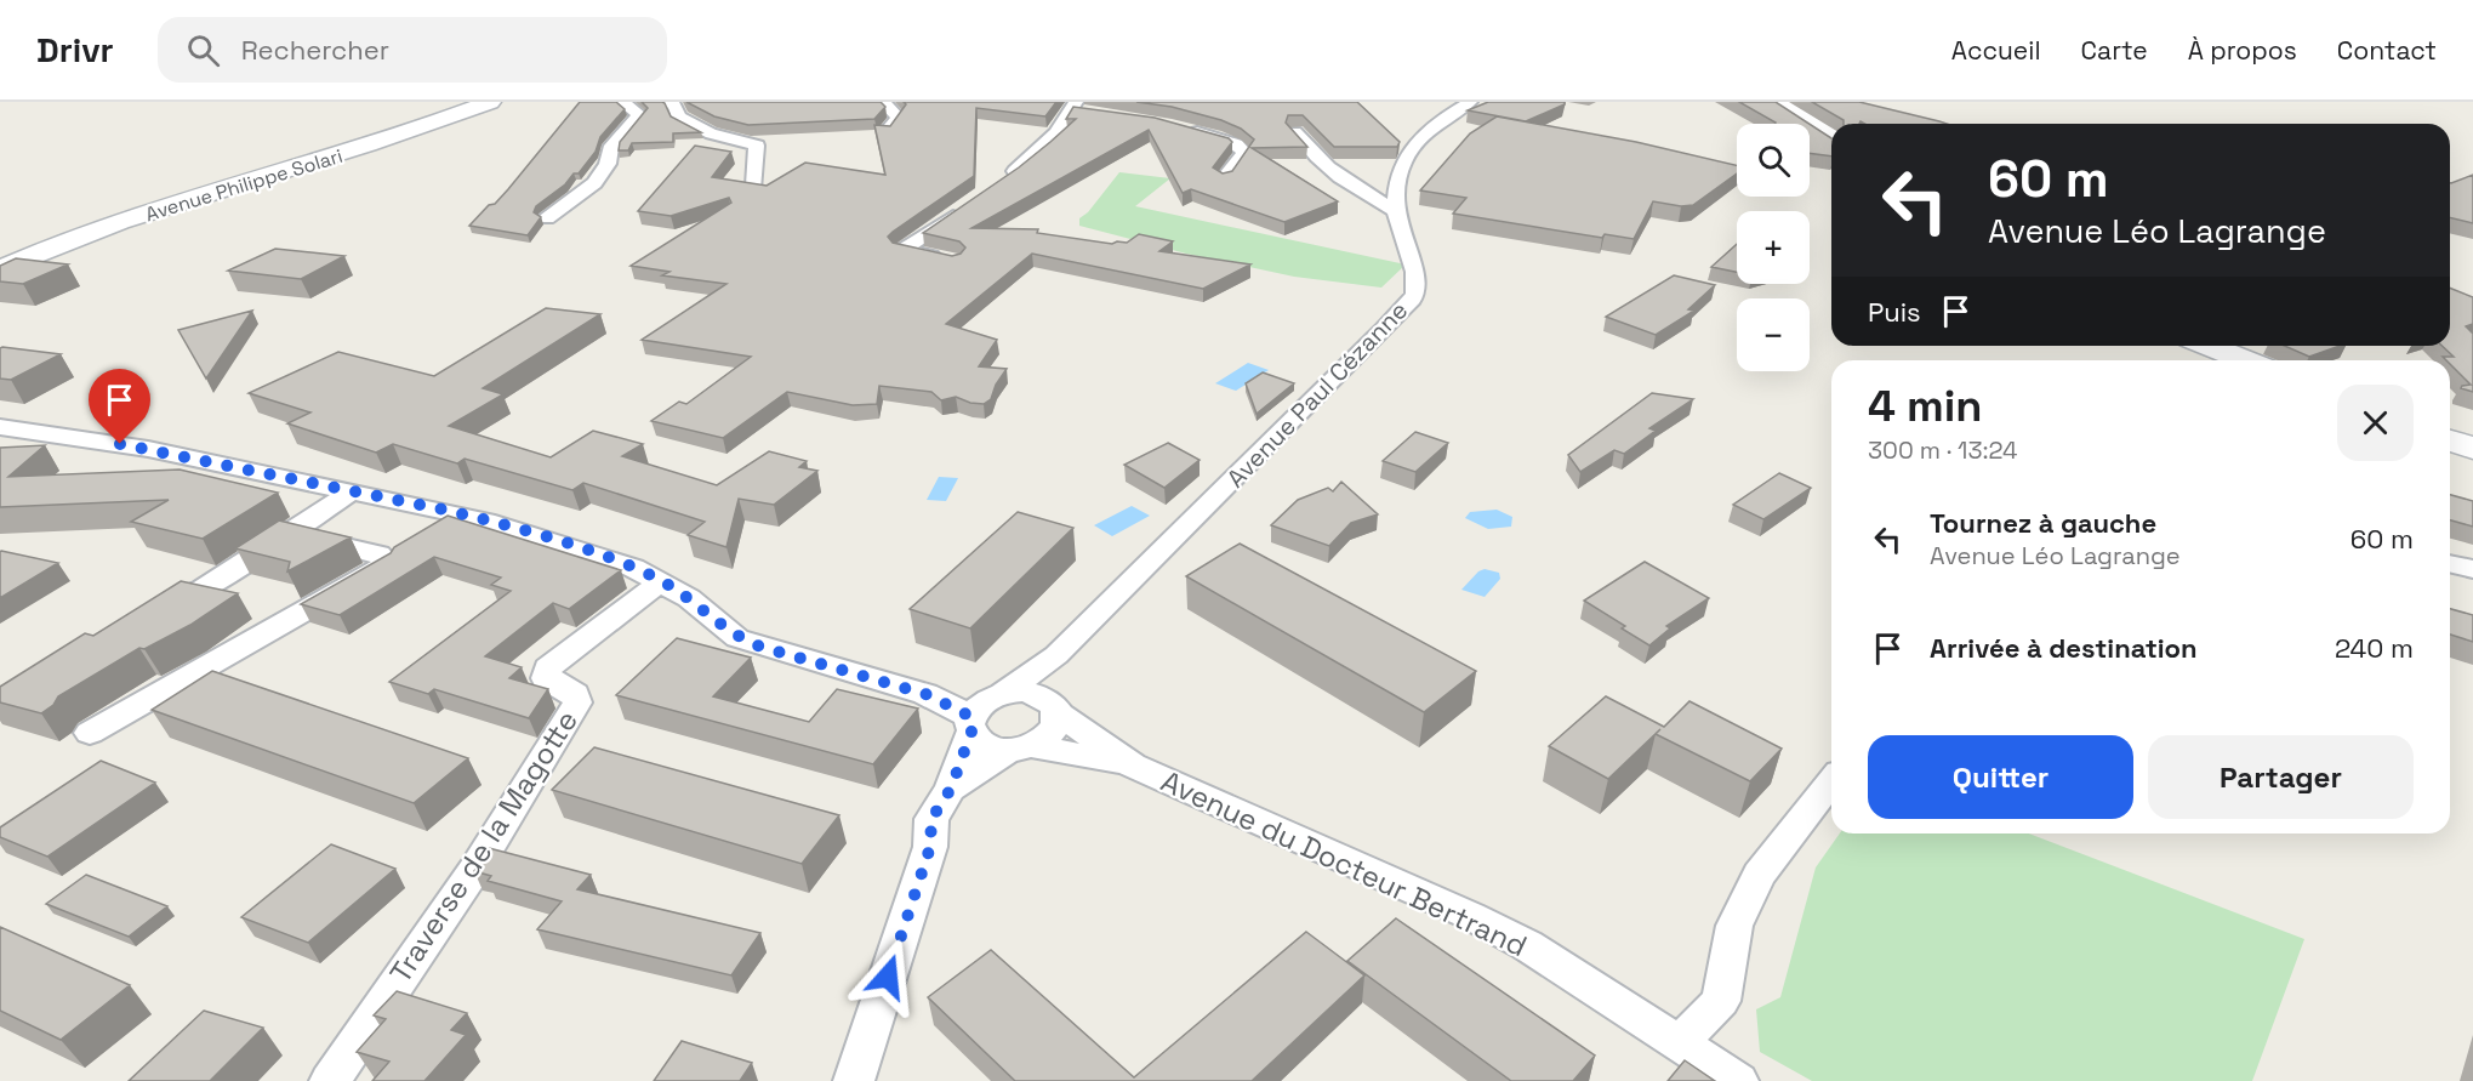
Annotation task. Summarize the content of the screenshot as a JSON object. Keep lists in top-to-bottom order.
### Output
{
  "streets": {
    "main road": ["Avenue Philippe Solari"],
    "street": ["Avenue Paul Cézanne", "Traverse de la Magotte", "Avenue du Docteur Bertrand"]
  },
  "crossings": [
    ["Avenue Paul Cézanne", "Avenue du Docteur Bertrand"],
    ["Traverse de la Magotte", "Avenue du Docteur Bertrand"]
  ],
  "page": {
    "header": "Drivr",
    "search": "Rechercher",
    "nav": [
      "Accueil",
      "Carte",
      "À propos",
      "Contact"
    ],
    "map_buttons": ["+", "−"],
    "turn": ["60 m", "Avenue Léo Lagrange"],
    "then": "Puis",
    "heading": ["4 min", "300 m · 13:24"],
    "list": [
      {
        "name": "Tournez à gauche",
        "note": "Avenue Léo Lagrange",
        "value": "60 m"
      },
      {
        "name": "Arrivée à destination",
        "value": "240 m"
      }
    ],
    "buttons": ["Quitter", "Partager"]
  }
}
